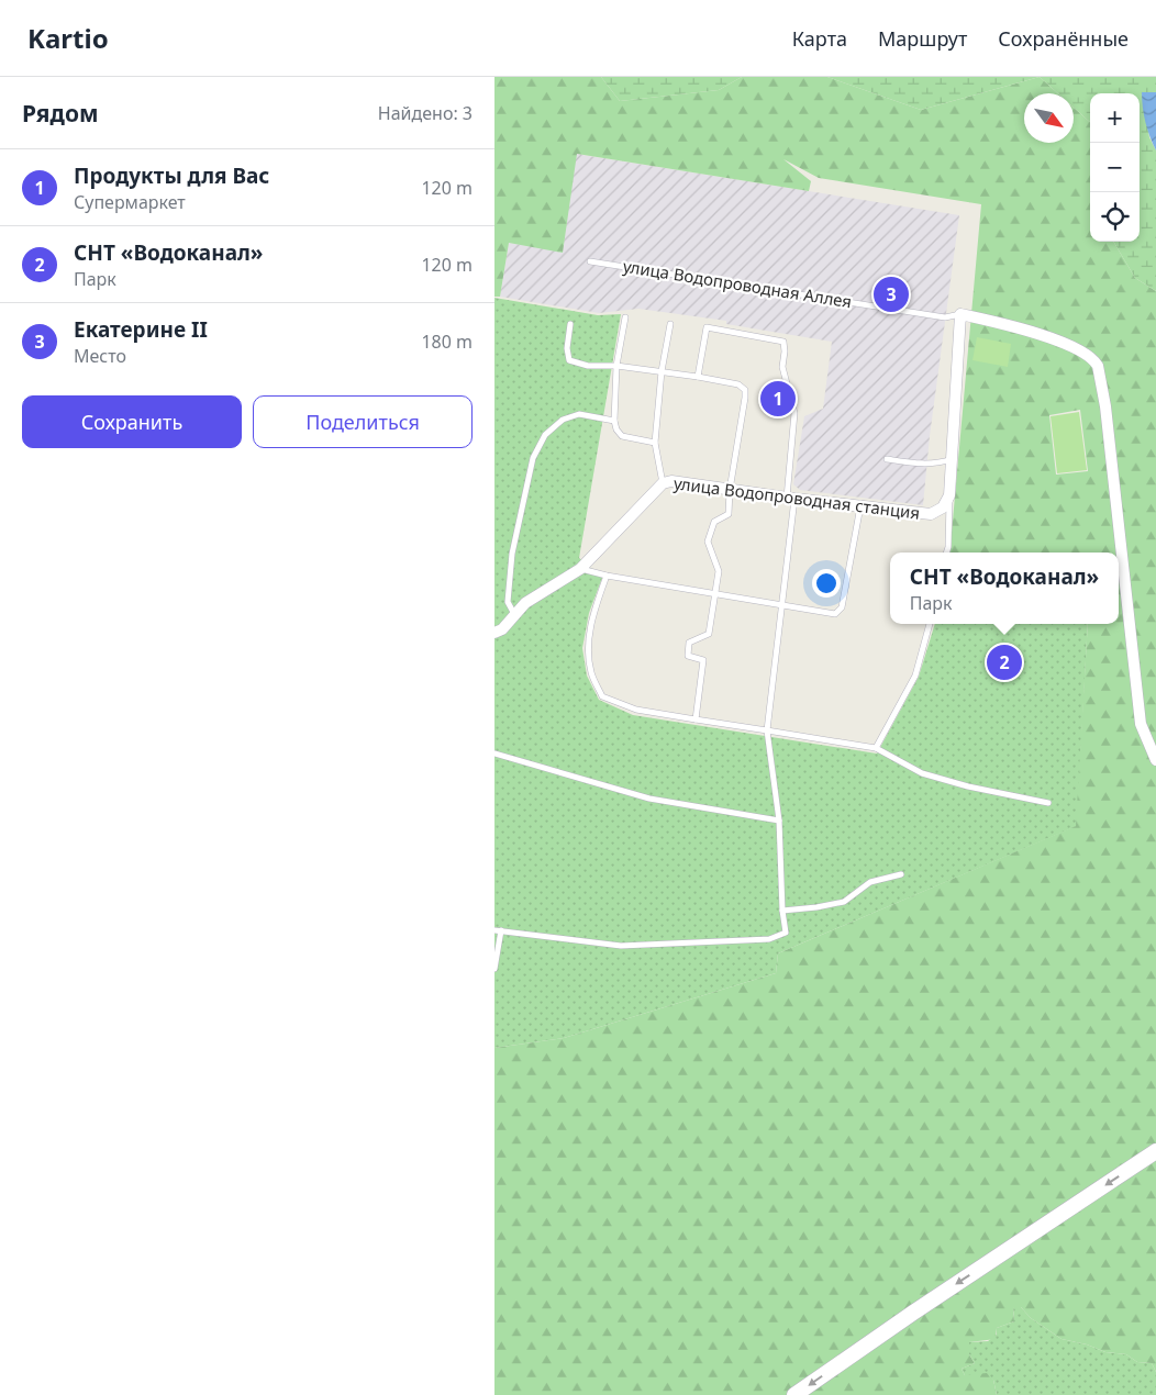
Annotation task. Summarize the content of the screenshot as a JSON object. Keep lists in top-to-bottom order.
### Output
{
  "streets": {
    "street": ["улица Водопроводная Аллея", "улица Водопроводная станция"]
  },
  "north": "bottom right",
  "page": {
    "header": "Kartio",
    "nav": ["Карта", "Маршрут", "Сохранённые"],
    "heading": ["Рядом", "Найдено: 3"],
    "map_buttons": ["+", "−"],
    "list": [
      {
        "mark": "1",
        "name": "Продукты для Вас",
        "note": "Супермаркет",
        "value": "120 m"
      },
      {
        "mark": "2",
        "name": "СНТ «Водоканал»",
        "note": "Парк",
        "value": "120 m"
      },
      {
        "mark": "3",
        "name": "Екатерине II",
        "note": "Место",
        "value": "180 m"
      }
    ],
    "pins": ["3", "1", "2"],
    "buttons": ["Сохранить", "Поделиться"],
    "popup": ["СНТ «Водоканал»", "Парк"]
  }
}
